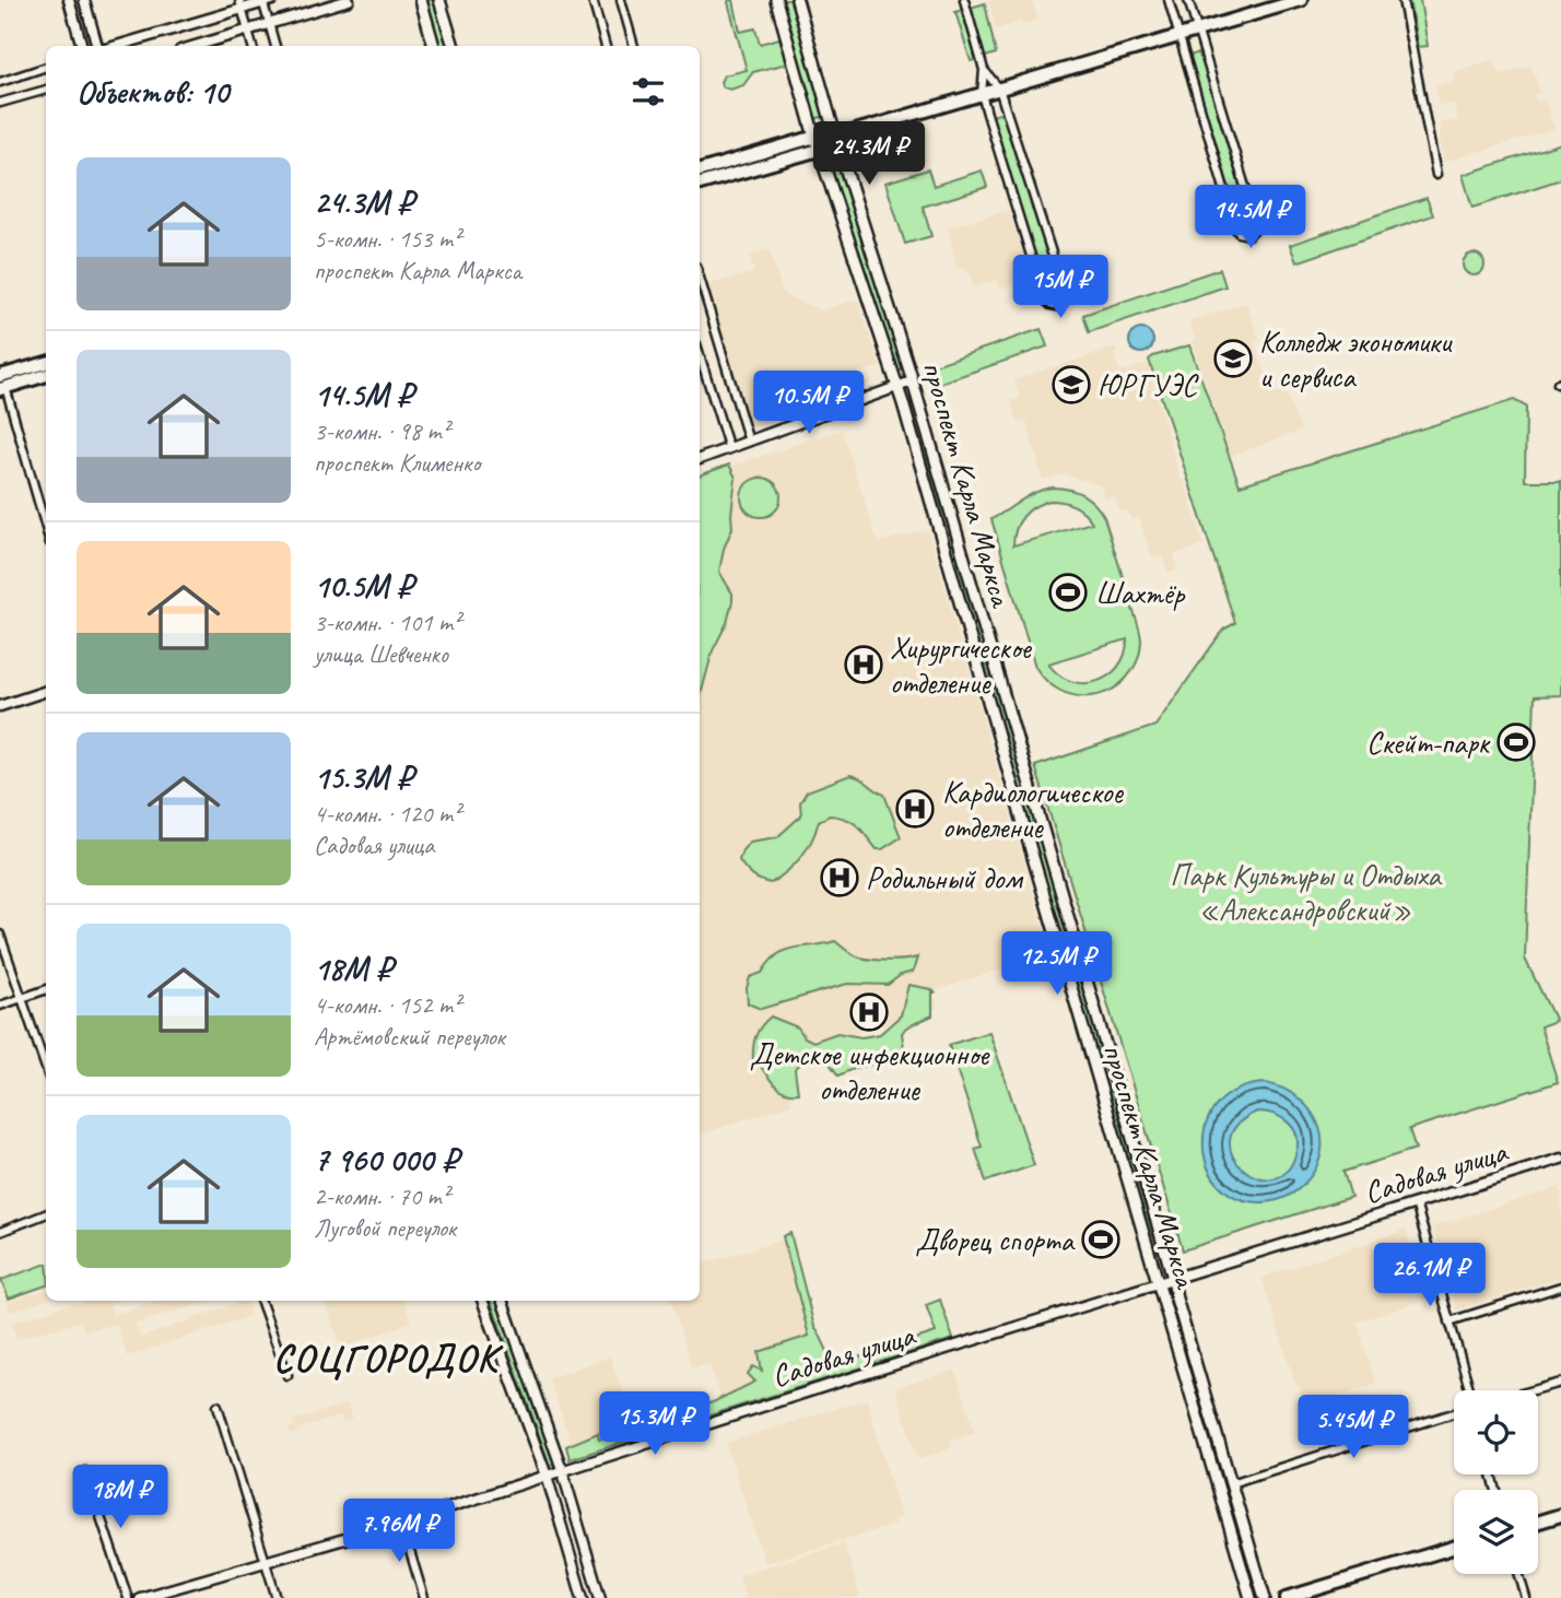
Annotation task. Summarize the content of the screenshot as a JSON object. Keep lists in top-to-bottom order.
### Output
{
  "streets": {
    "main road": ["проспект Карла Маркса"],
    "street": ["Садовая улица"]
  },
  "crossings": [
    ["проспект Карла Маркса", "Садовая улица"]
  ],
  "districts": ["СОЦГОРОДОК"],
  "parks": ["Парк Культуры и Отдыха «Александровский»"],
  "places": {
    "school or university": ["Колледж экономики и сервиса", "ЮРГУЭС"],
    "sports": ["Шахтёр", "Скейт-парк", "Дворец спорта"],
    "hospital": [
      "Хирургическое отделение",
      "Кардиологическое отделение",
      "Родильный дом",
      "Детское инфекционное отделение"
    ]
  },
  "page": {
    "heading": "Объектов: 10",
    "price": [
      "24.3M ₽",
      "14.5M ₽",
      "15M ₽",
      "10.5M ₽",
      "12.5M ₽",
      "26.1M ₽",
      "15.3M ₽",
      "5.45M ₽",
      "18M ₽",
      "7.96M ₽"
    ],
    "list": [
      {
        "name": "24.3M ₽",
        "note": "5-комн. · 153 m² · проспект Карла Маркса"
      },
      {
        "name": "14.5M ₽",
        "note": "3-комн. · 98 m² · проспект Клименко"
      },
      {
        "name": "10.5M ₽",
        "note": "3-комн. · 101 m² · улица Шевченко"
      },
      {
        "name": "15.3M ₽",
        "note": "4-комн. · 120 m² · Садовая улица"
      },
      {
        "name": "18M ₽",
        "note": "4-комн. · 152 m² · Артёмовский переулок"
      },
      {
        "name": "7 960 000 ₽",
        "note": "2-комн. · 70 m² · Луговой переулок"
      }
    ]
  }
}
